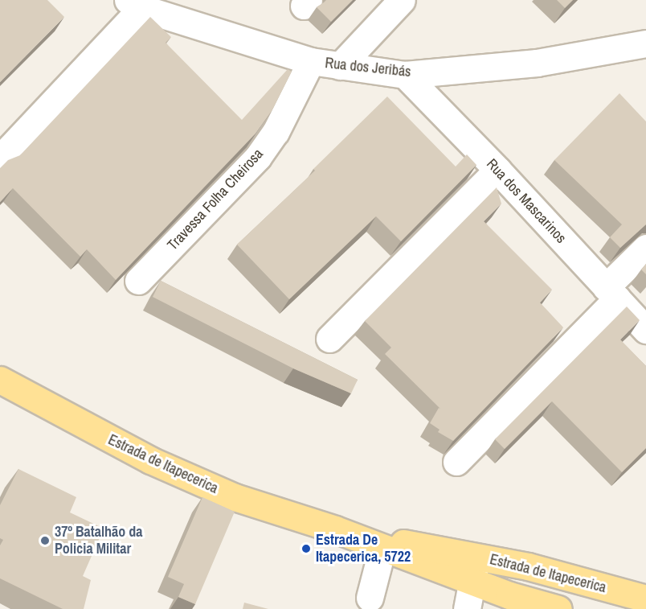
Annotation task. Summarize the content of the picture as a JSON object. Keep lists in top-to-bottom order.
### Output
{
  "streets": {
    "main road": ["Estrada de Itapecerica"],
    "street": ["Rua dos Jeribás", "Travessa Folha Cheirosa", "Rua dos Mascarinos"]
  },
  "crossings": [
    ["Rua dos Jeribás", "Travessa Folha Cheirosa"],
    ["Rua dos Jeribás", "Rua dos Mascarinos"]
  ],
  "places": ["37º Batalhão da Policia Militar", "Estrada De Itapecerica, 5722"]
}
